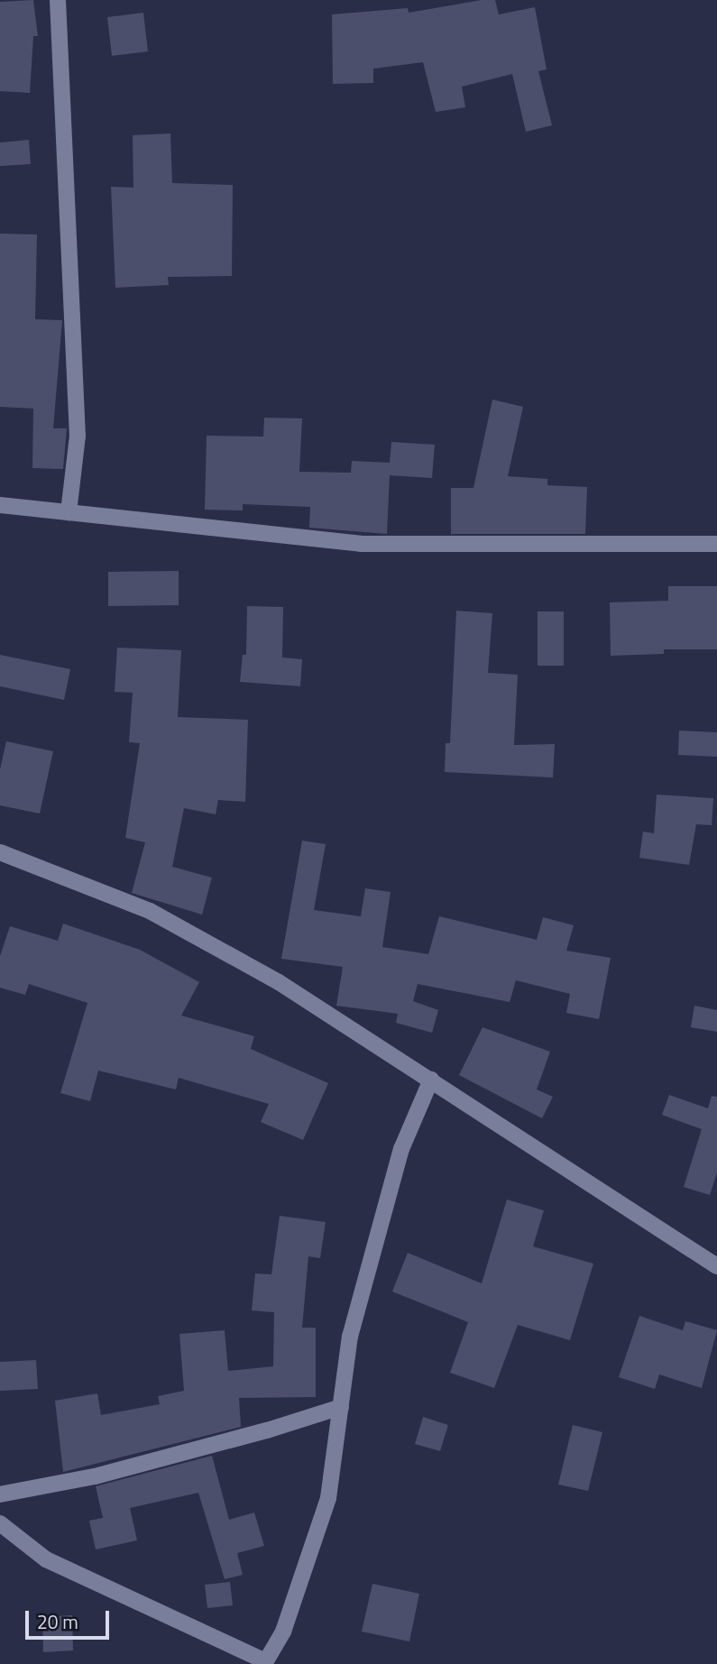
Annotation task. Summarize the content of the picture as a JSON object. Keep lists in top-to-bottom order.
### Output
{
  "scale_bar": "20 m"
}
